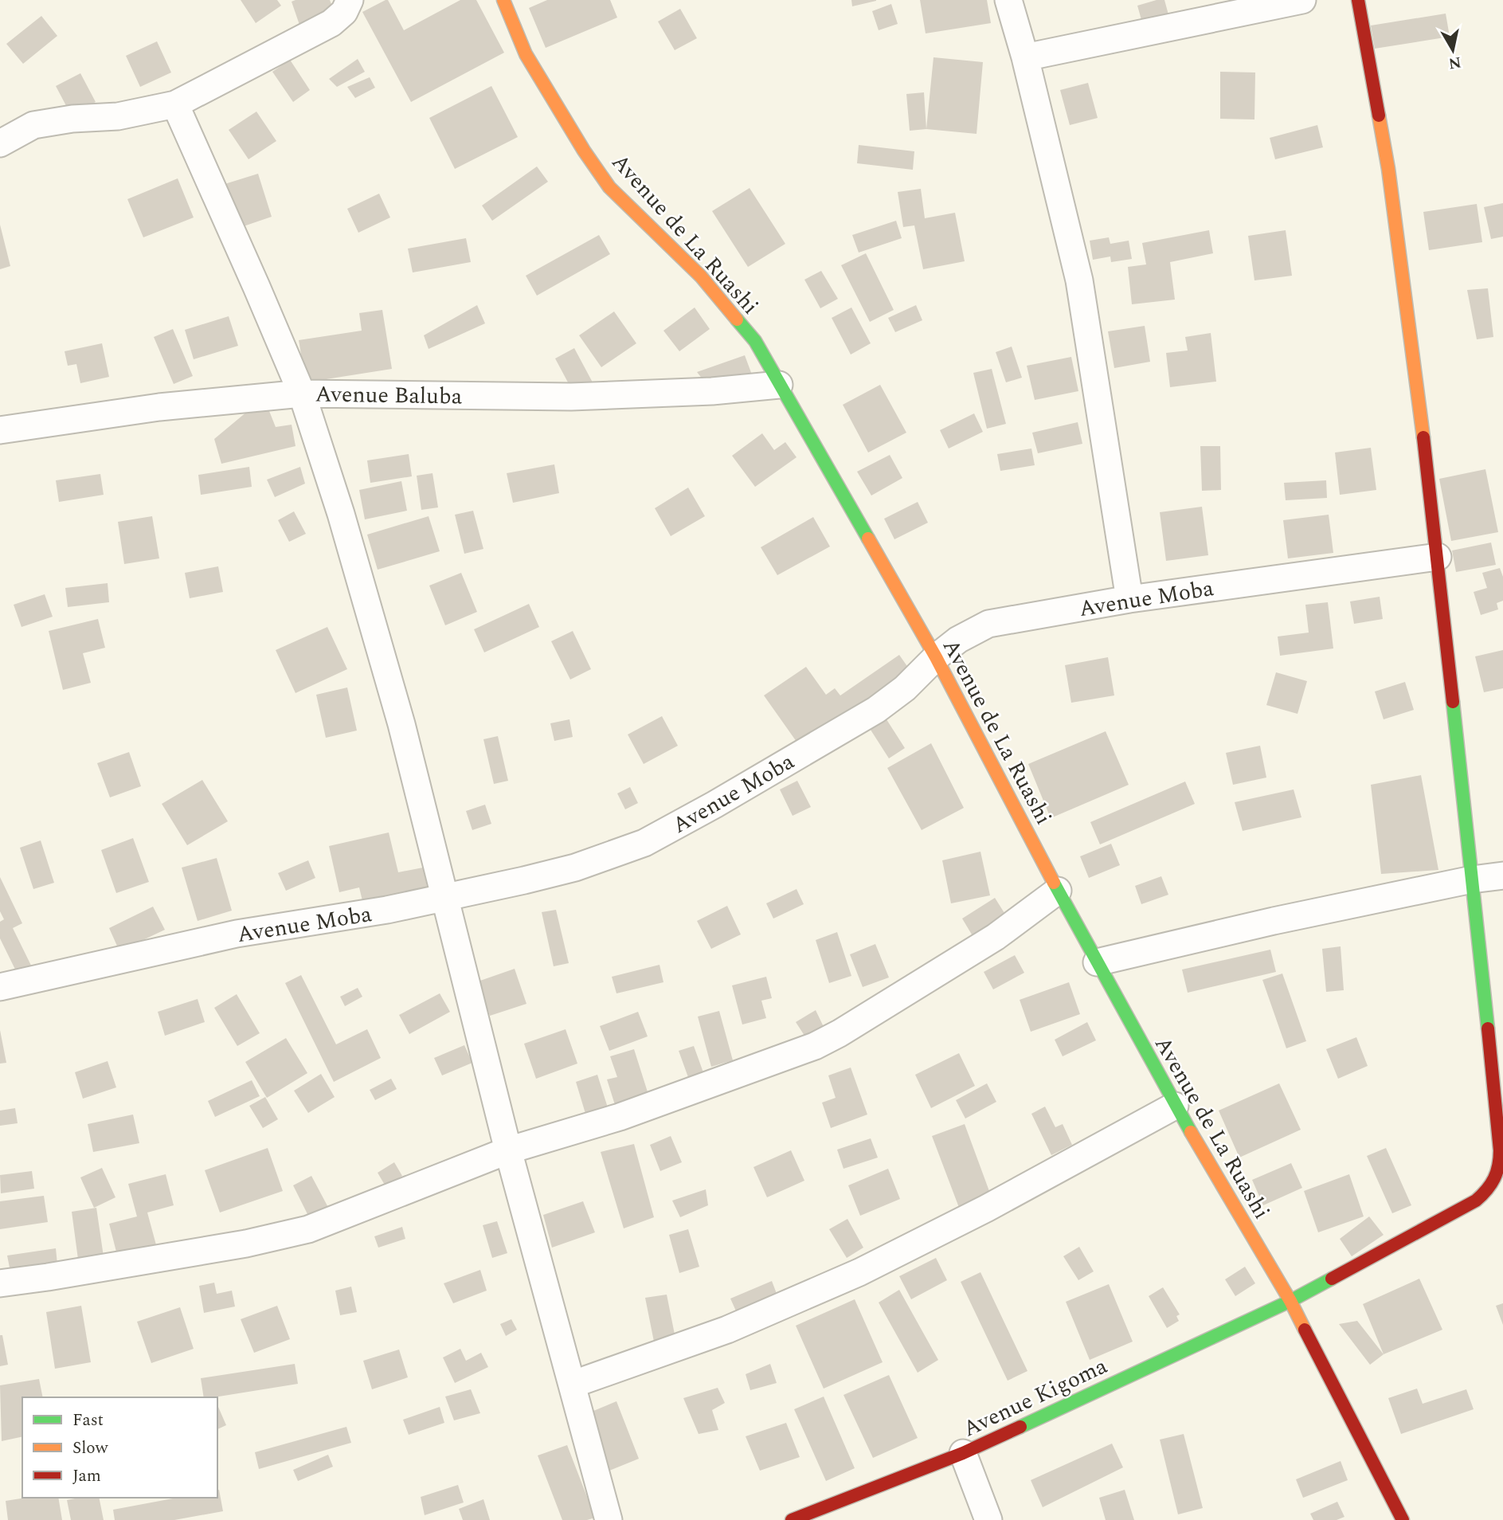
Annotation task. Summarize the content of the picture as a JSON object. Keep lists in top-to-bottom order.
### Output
{
  "streets": {
    "street": [
      "Avenue de La Ruashi",
      "Avenue Baluba",
      "Avenue Moba",
      "Avenue Kigoma"
    ]
  },
  "crossings": [
    ["Avenue de La Ruashi", "Avenue Baluba"],
    ["Avenue de La Ruashi", "Avenue Moba"],
    ["Avenue de La Ruashi", "Avenue Kigoma"],
    ["Avenue Moba", "Avenue Kigoma"]
  ],
  "legend": ["Fast", "Slow", "Jam"],
  "north": "bottom"
}
